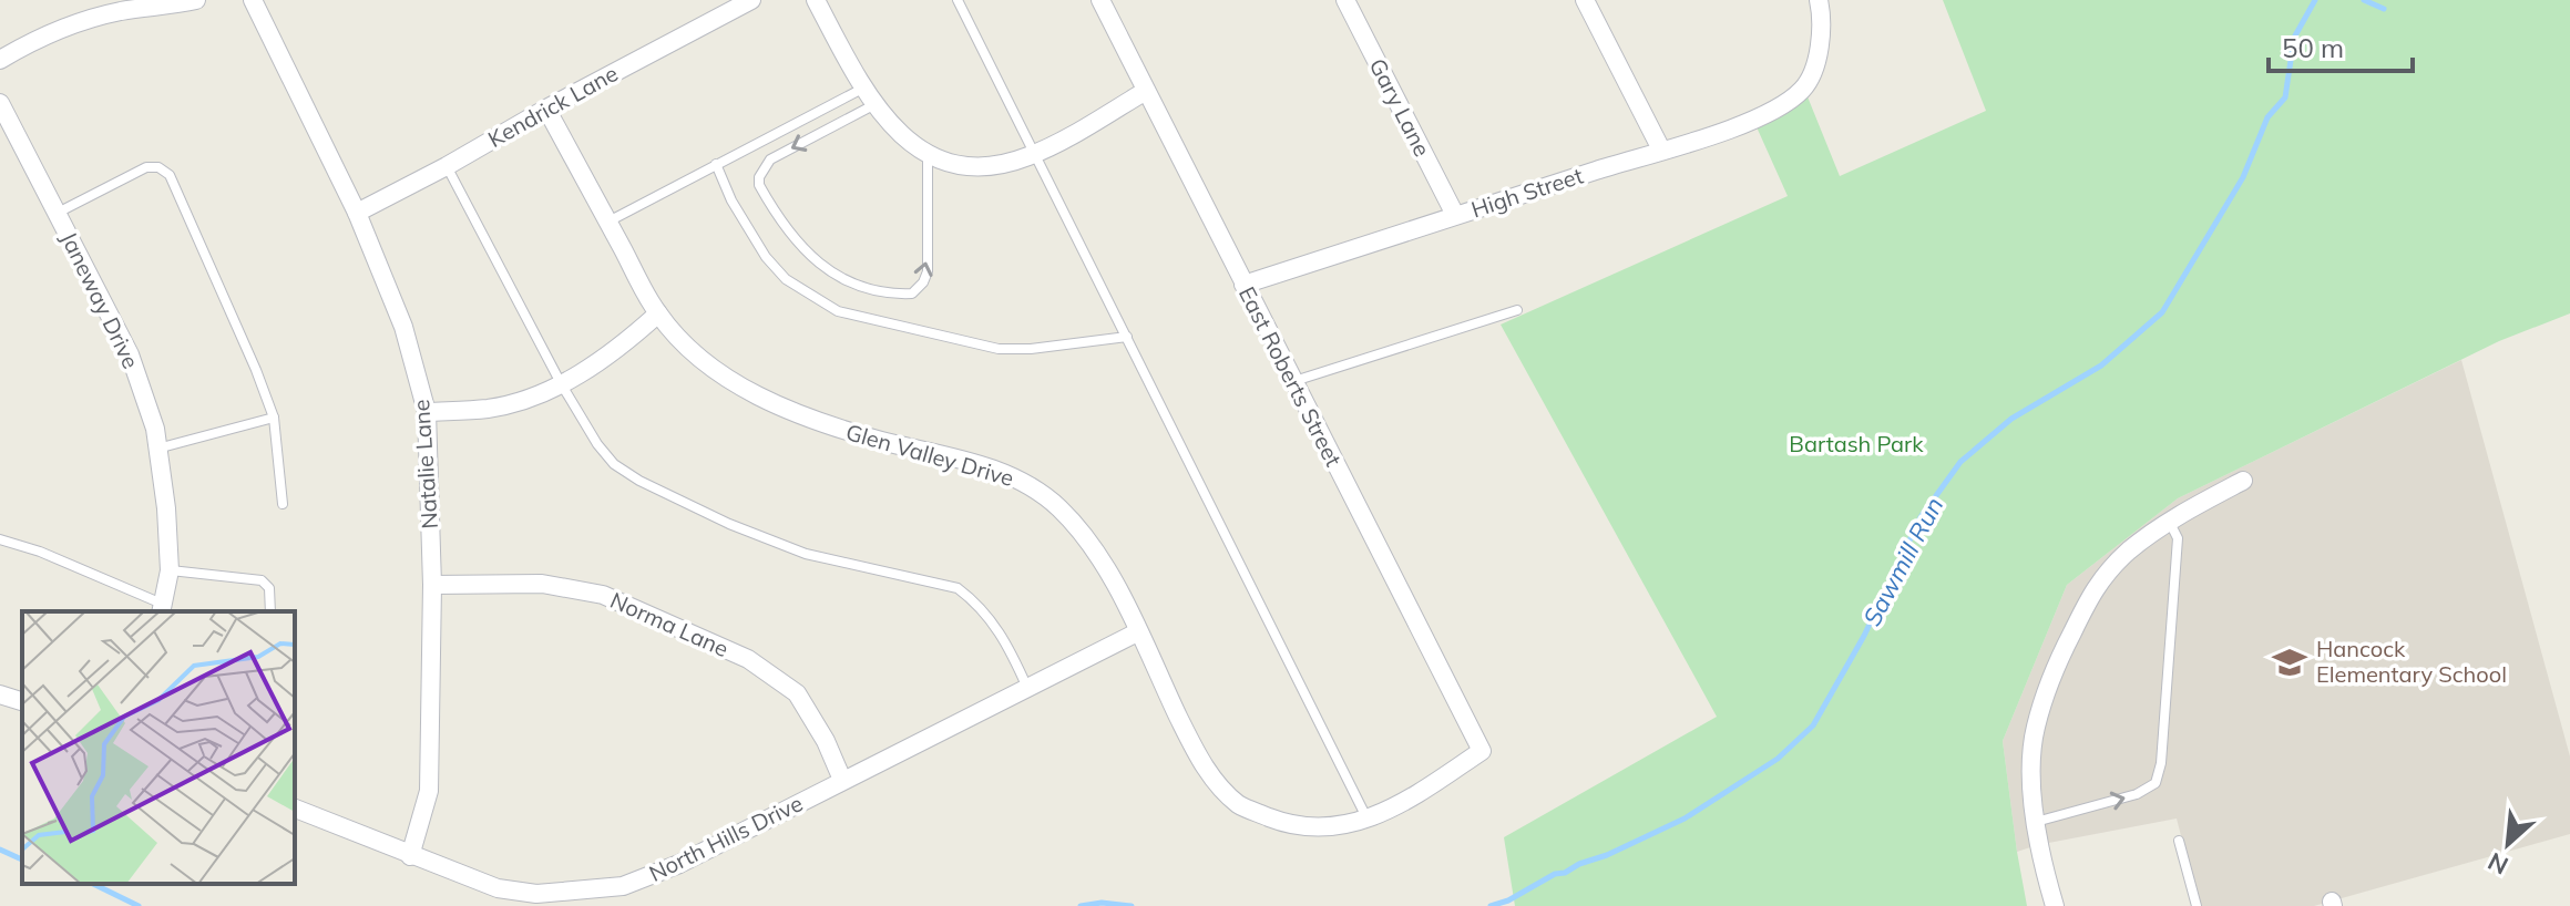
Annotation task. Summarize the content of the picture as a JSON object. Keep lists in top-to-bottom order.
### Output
{
  "streets": {
    "street": [
      "Kendrick Lane",
      "Gary Lane",
      "High Street",
      "Janeway Drive",
      "East Roberts Street",
      "Glen Valley Drive",
      "Natalie Lane",
      "Norma Lane",
      "North Hills Drive"
    ]
  },
  "crossings": [
    ["Kendrick Lane", "Glen Valley Drive"],
    ["Kendrick Lane", "Natalie Lane"],
    ["Gary Lane", "High Street"],
    ["High Street", "East Roberts Street"],
    ["East Roberts Street", "Glen Valley Drive"],
    ["Glen Valley Drive", "North Hills Drive"],
    ["Natalie Lane", "Norma Lane"],
    ["Natalie Lane", "North Hills Drive"],
    ["Norma Lane", "North Hills Drive"]
  ],
  "water": ["Sawmill Run"],
  "parks": ["Bartash Park"],
  "places": {
    "school or university": ["Hancock Elementary School"]
  },
  "scale_bar": "50 m",
  "north": "bottom left"
}
